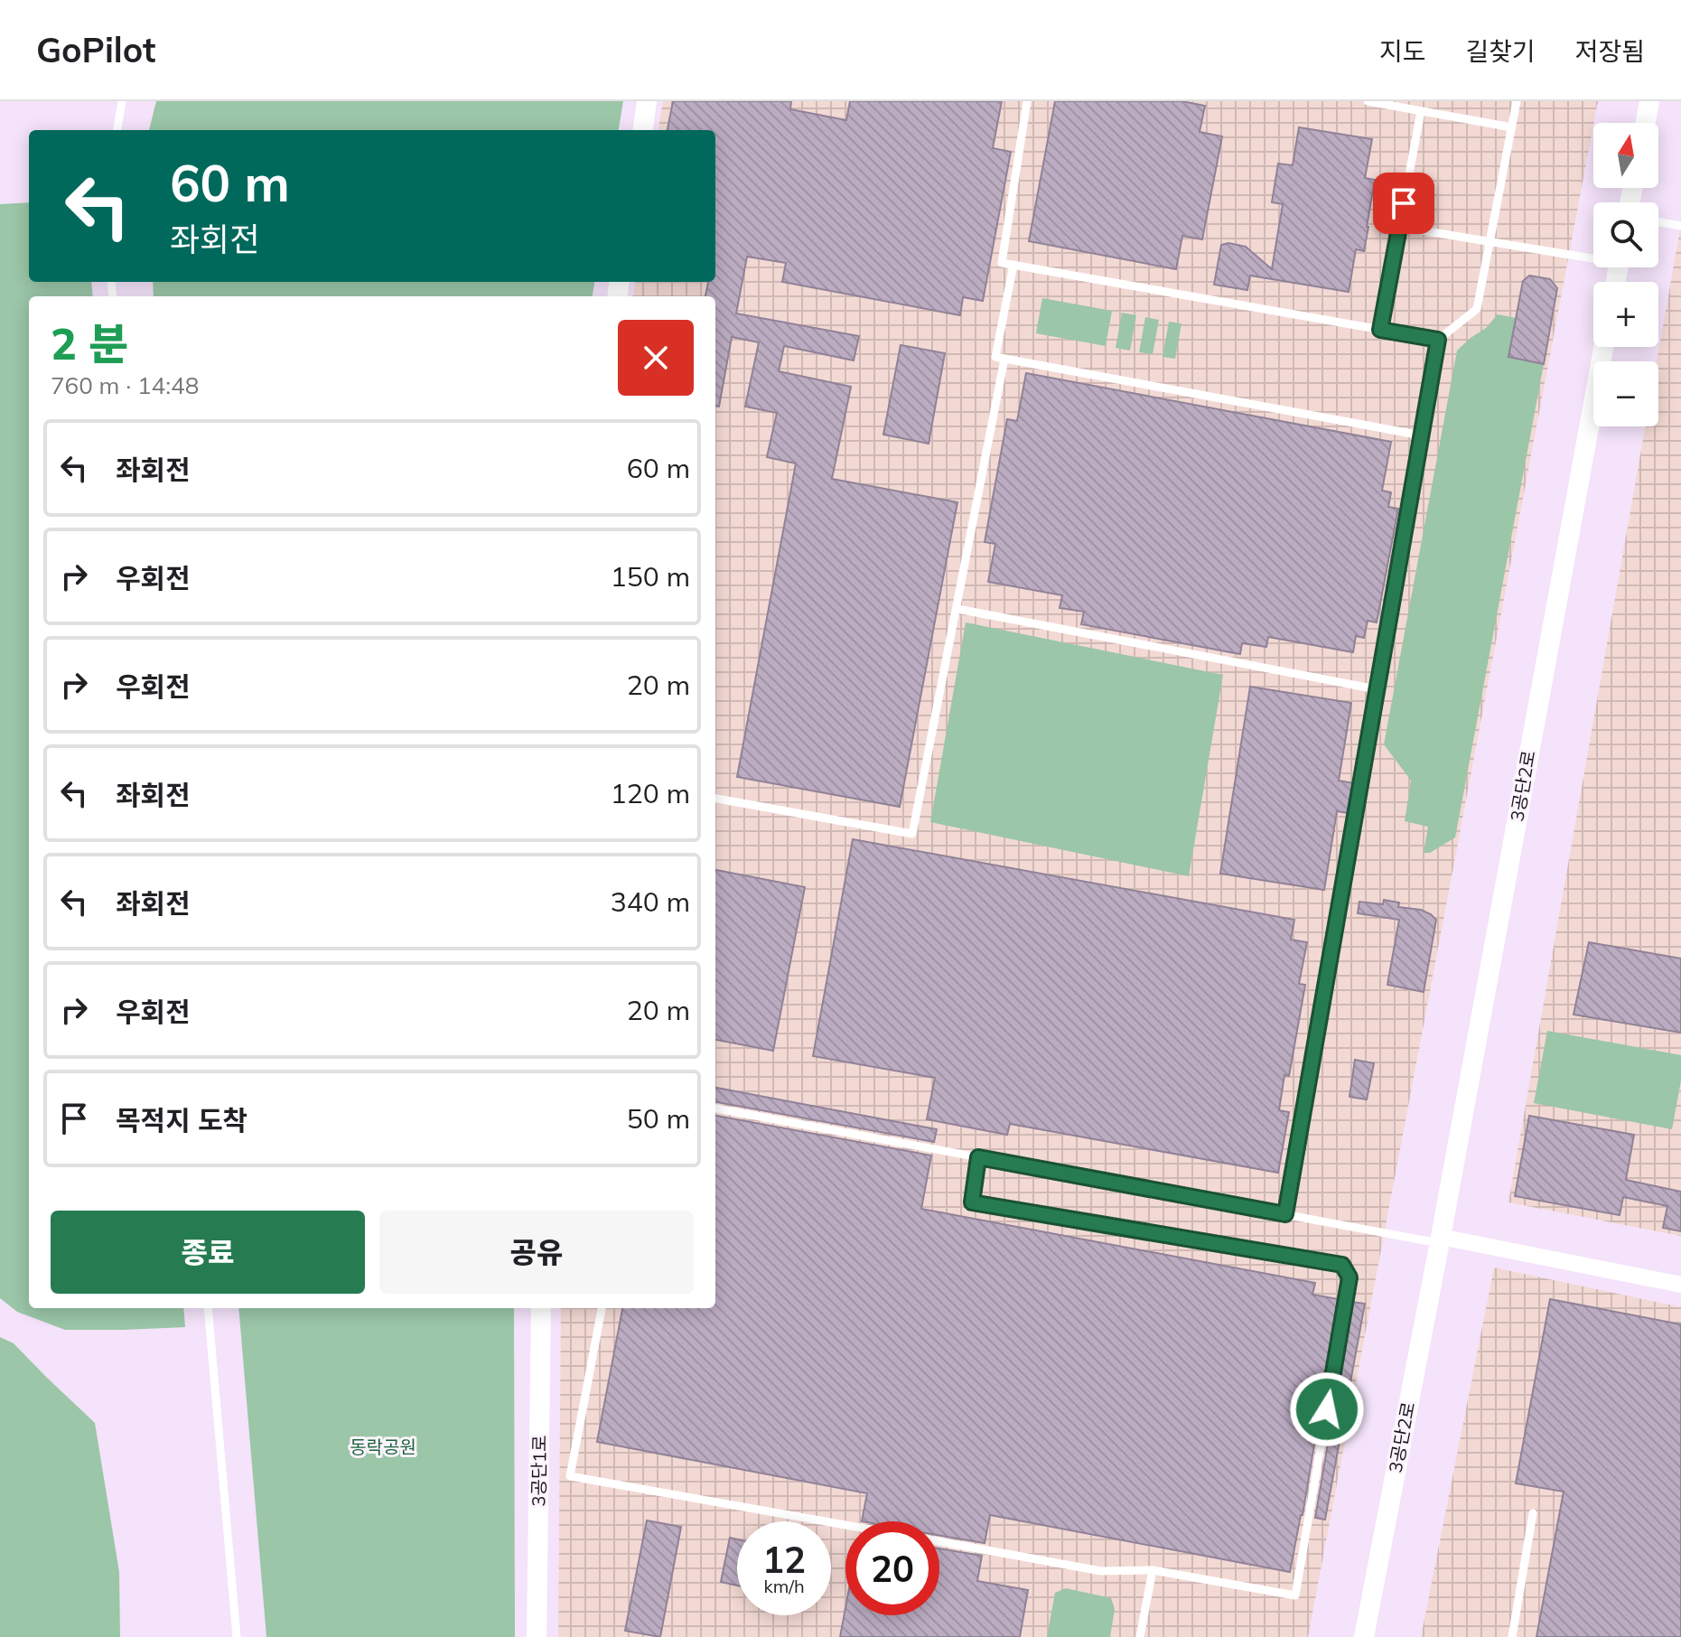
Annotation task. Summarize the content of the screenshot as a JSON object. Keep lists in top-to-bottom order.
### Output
{
  "streets": {
    "street": ["3공단2로", "3공단1로"]
  },
  "parks": ["동락공원"],
  "north": "top",
  "page": {
    "header": "GoPilot",
    "nav": ["지도", "길찾기", "저장됨"],
    "map_buttons": ["+", "−"],
    "turn": ["60 m", "좌회전"],
    "heading": ["2 분", "760 m · 14:48"],
    "list": [
      {
        "name": "좌회전",
        "value": "60 m"
      },
      {
        "name": "우회전",
        "value": "150 m"
      },
      {
        "name": "우회전",
        "value": "20 m"
      },
      {
        "name": "좌회전",
        "value": "120 m"
      },
      {
        "name": "좌회전",
        "value": "340 m"
      },
      {
        "name": "우회전",
        "value": "20 m"
      },
      {
        "name": "목적지 도착",
        "value": "50 m"
      }
    ],
    "buttons": ["종료", "공유"],
    "speed": "12 km/h",
    "limit": "20"
  }
}
